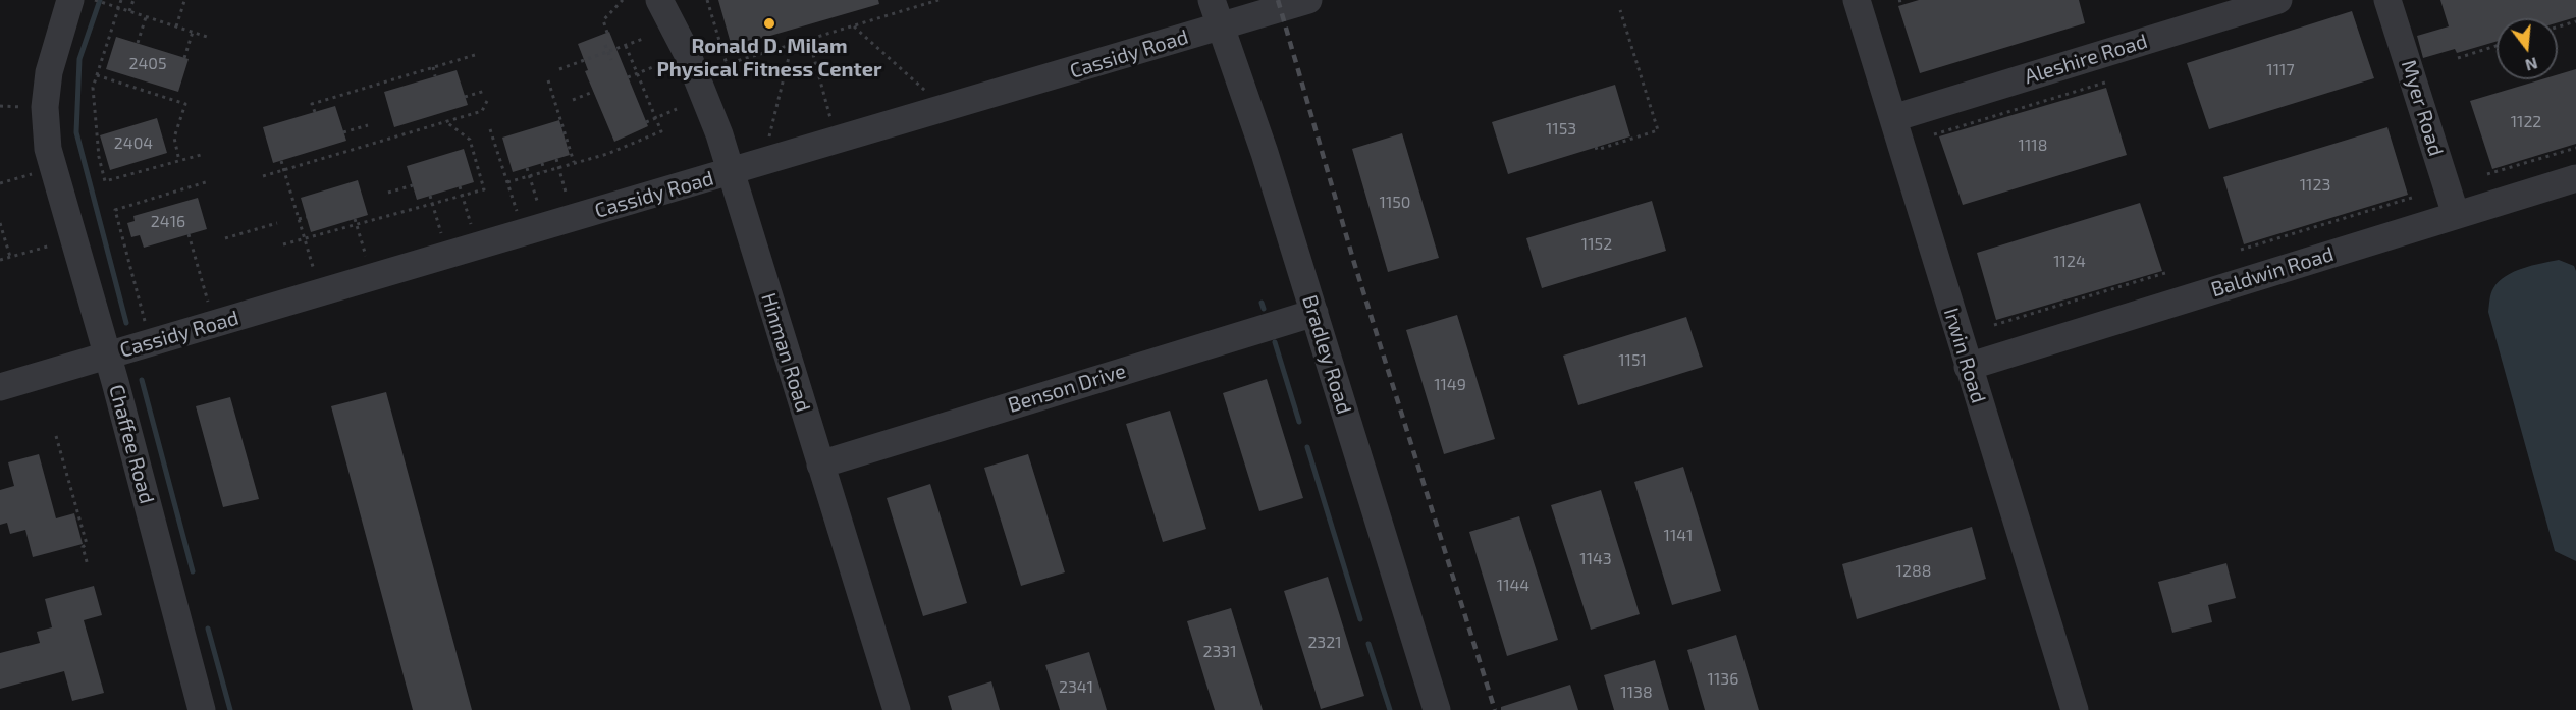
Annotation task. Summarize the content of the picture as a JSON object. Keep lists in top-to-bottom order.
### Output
{
  "streets": {
    "street": [
      "Cassidy Road",
      "Aleshire Road",
      "Myer Road",
      "Baldwin Road",
      "Hinman Road",
      "Bradley Road",
      "Irwin Road",
      "Benson Drive",
      "Chaffee Road"
    ]
  },
  "crossings": [
    ["Cassidy Road", "Hinman Road"],
    ["Cassidy Road", "Bradley Road"],
    ["Cassidy Road", "Chaffee Road"],
    ["Aleshire Road", "Irwin Road"],
    ["Myer Road", "Baldwin Road"],
    ["Baldwin Road", "Irwin Road"],
    ["Hinman Road", "Benson Drive"],
    ["Bradley Road", "Benson Drive"]
  ],
  "places": ["Ronald D. Milam Physical Fitness Center"],
  "house_numbers": [
    "2405",
    "1117",
    "1122",
    "1153",
    "2404",
    "1118",
    "1123",
    "1150",
    "2416",
    "1152",
    "1124",
    "1151",
    "1149",
    "1141",
    "1143",
    "1288",
    "1144",
    "2321",
    "2331",
    "1136",
    "2341",
    "1138"
  ],
  "north": "bottom"
}
